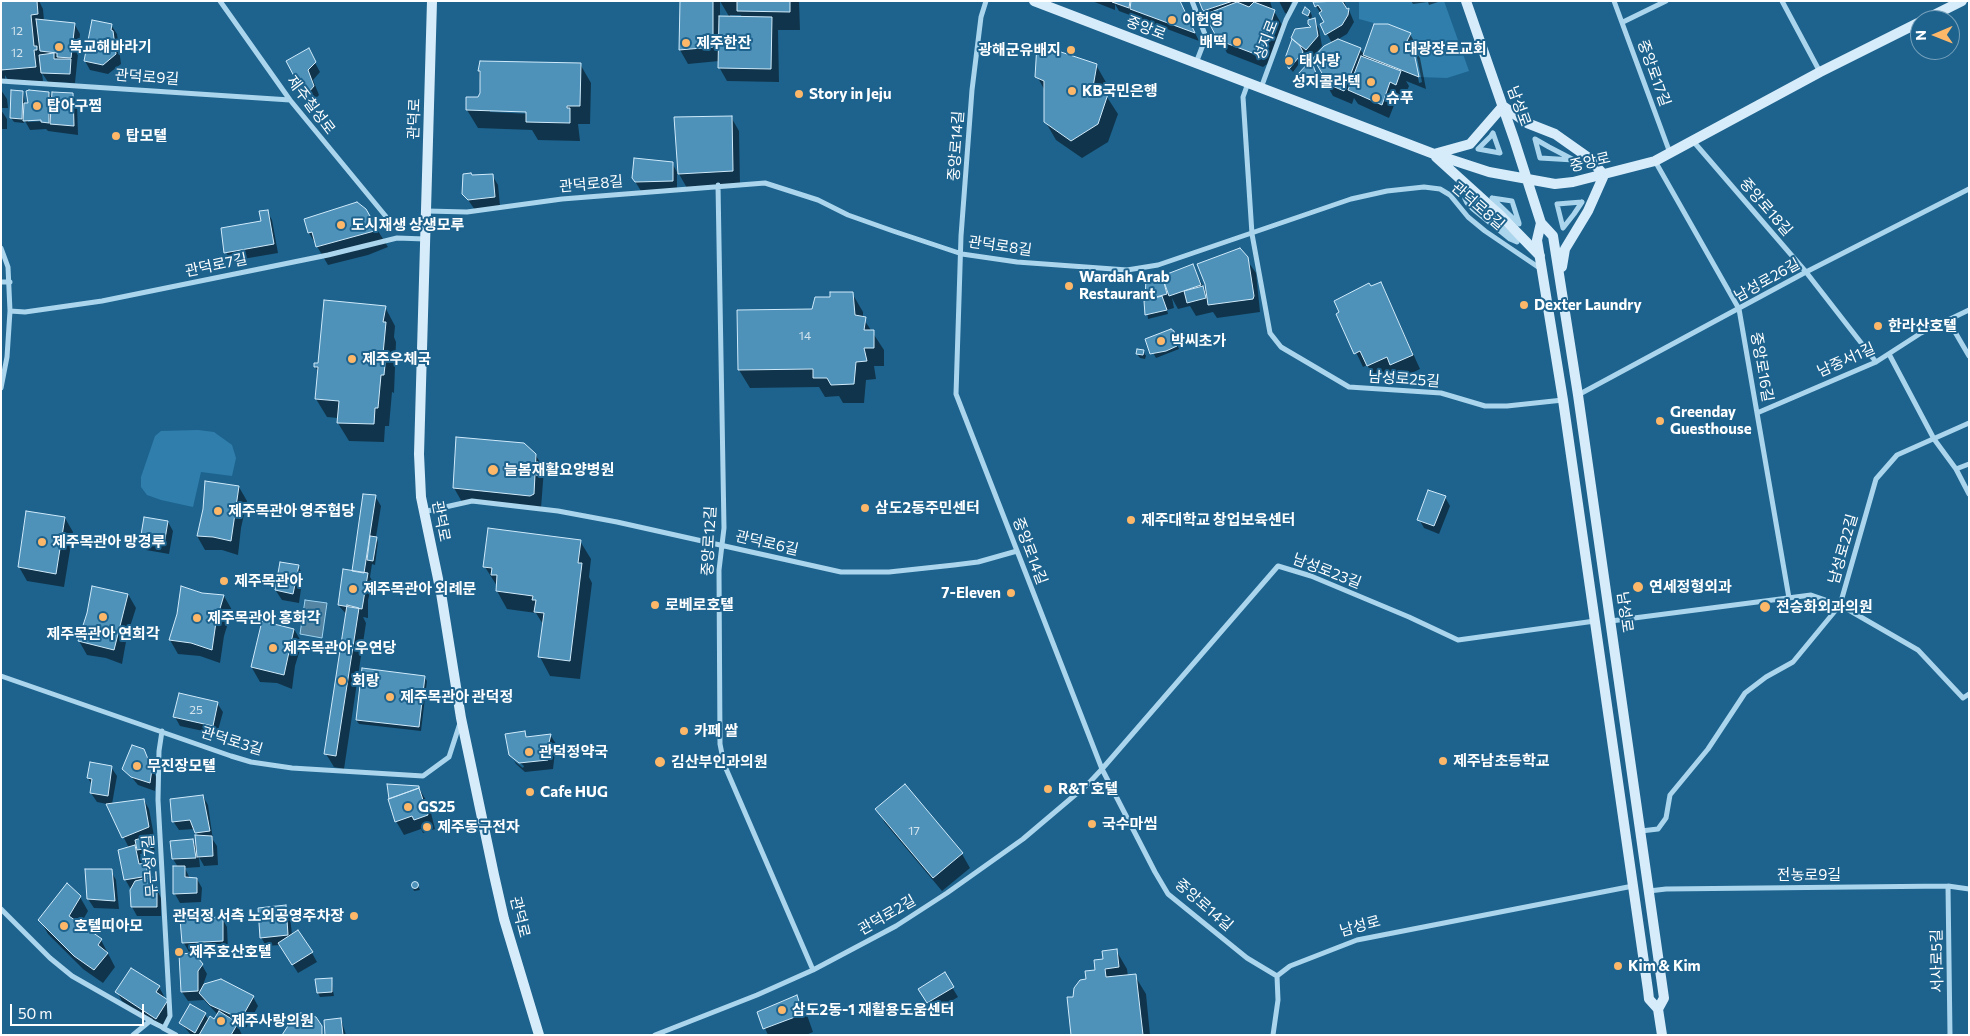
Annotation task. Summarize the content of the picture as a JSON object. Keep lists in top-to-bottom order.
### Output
{
  "streets": {
    "street": [
      "중앙로",
      "성지로",
      "중앙로17길",
      "관덕로9길",
      "제주칠성로",
      "남성로",
      "관덕로",
      "중앙로14길",
      "관덕로8길",
      "중앙로18길",
      "관덕로7길",
      "남성로26길",
      "남중서1길",
      "중앙로16길",
      "남성로25길",
      "중앙로12길",
      "관덕로6길",
      "남성로22길",
      "남성로23길",
      "관덕로3길",
      "무근성7길",
      "전농로9길",
      "관덕로2길",
      "서사로5길"
    ]
  },
  "crossings": [
    ["중앙로", "성지로"],
    ["중앙로", "중앙로17길"],
    ["중앙로", "남성로"],
    ["중앙로", "중앙로18길"],
    ["중앙로", "중앙로16길"],
    ["관덕로9길", "제주칠성로"],
    ["남성로", "중앙로14길"],
    ["남성로", "관덕로8길"],
    ["남성로", "남성로26길"],
    ["남성로", "남성로25길"],
    ["남성로", "남성로22길"],
    ["남성로", "남성로23길"],
    ["남성로", "전농로9길"],
    ["관덕로", "관덕로8길"],
    ["관덕로", "관덕로7길"],
    ["관덕로", "관덕로6길"],
    ["관덕로", "관덕로3길"],
    ["중앙로14길", "관덕로8길"],
    ["중앙로14길", "관덕로6길"],
    ["중앙로14길", "남성로23길"],
    ["중앙로14길", "관덕로2길"],
    ["관덕로8길", "남성로25길"],
    ["관덕로8길", "중앙로12길"],
    ["중앙로18길", "남성로26길"],
    ["중앙로18길", "남중서1길"],
    ["남성로26길", "중앙로16길"],
    ["남중서1길", "중앙로16길"],
    ["중앙로12길", "관덕로6길"],
    ["중앙로12길", "관덕로2길"],
    ["남성로23길", "관덕로2길"],
    ["관덕로3길", "무근성7길"],
    ["전농로9길", "서사로5길"]
  ],
  "places": [
    "이헌영",
    "배떡",
    "제주한잔",
    "북교해바라기",
    "대광장로교회",
    "광해군유배지",
    "태사랑",
    "성지콜라텍",
    "KB국민은행",
    "Story in Jeju",
    "슈푸",
    "탑아구찜",
    "탑모텔",
    "도시재생 상생모루",
    "Wardah Arab Restaurant",
    "Dexter Laundry",
    "한라산호텔",
    "박씨초가",
    "제주우체국",
    "Greenday Guesthouse",
    "늘봄재활요양병원",
    "삼도2동주민센터",
    "제주목관아 영주협당",
    "제주대학교 창업보육센터",
    "제주목관아 망경루",
    "제주목관아",
    "연세정형외과",
    "제주목관아 외례문",
    "7-Eleven",
    "로베로호텔",
    "전승화외과의원",
    "제주목관아 연희각",
    "제주목관아 홍화각",
    "제주목관아 우연당",
    "회랑",
    "제주목관아 관덕정",
    "카페 쌀",
    "관덕정약국",
    "제주남초등학교",
    "김산부인과의원",
    "무진장모텔",
    "R&T 호텔",
    "Cafe HUG",
    "GS25",
    "국수마씸",
    "제주동구전자",
    "관덕정 서측 노외공영주차장",
    "호텔띠아모",
    "제주호산호텔",
    "Kim & Kim",
    "삼도2동-1 재활용도움센터",
    "제주사랑의원"
  ],
  "house_numbers": [
    "12",
    "12",
    "14",
    "25",
    "17"
  ],
  "scale_bar": "50 m",
  "north": "left"
}
